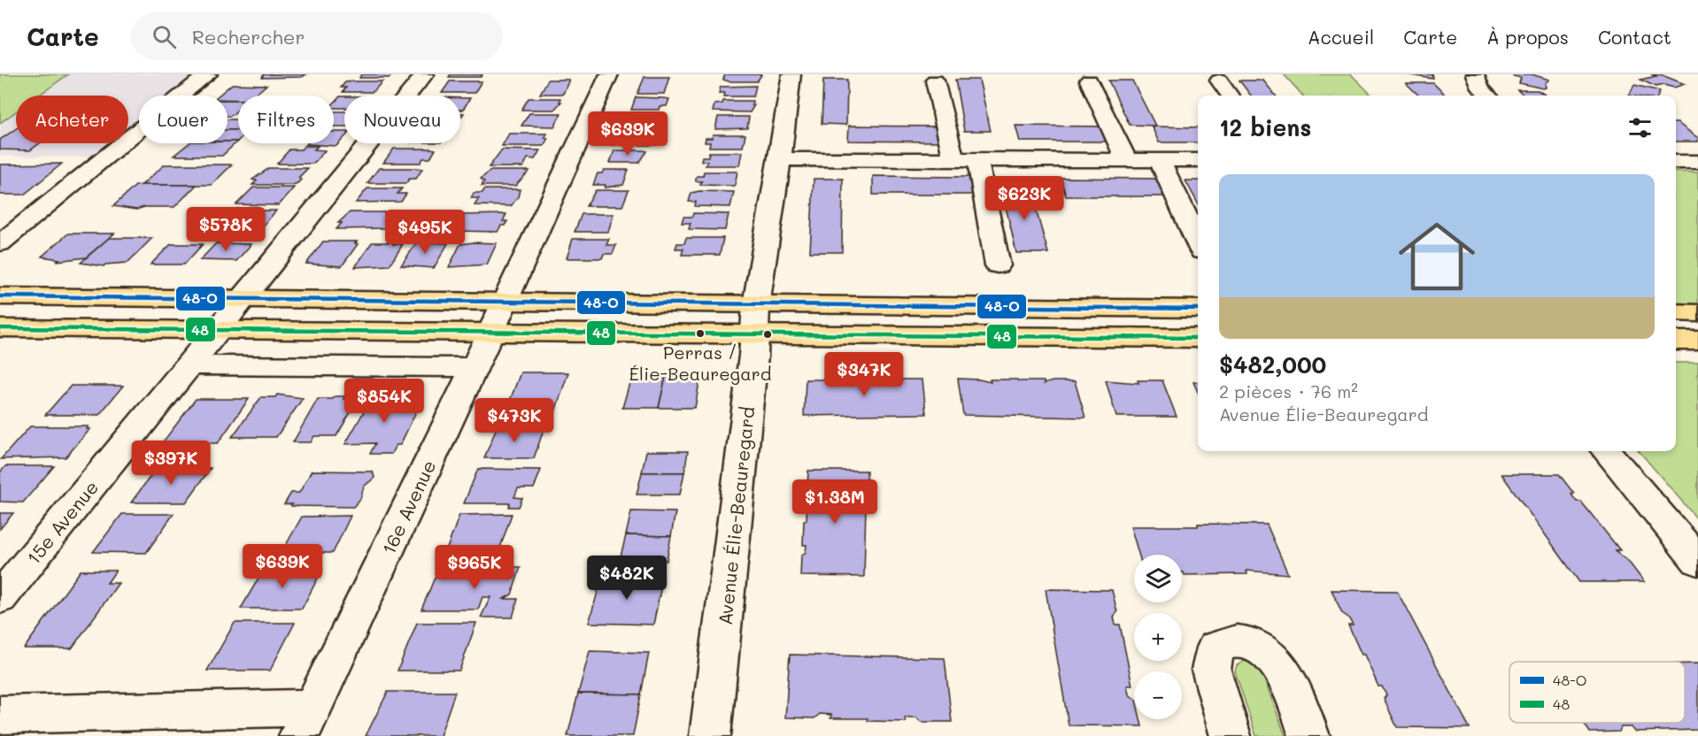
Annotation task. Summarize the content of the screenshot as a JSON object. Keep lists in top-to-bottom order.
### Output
{
  "streets": {
    "street": ["16e Avenue", "Avenue Élie-Beauregard", "15e Avenue"]
  },
  "places": ["Perras / Élie-Beauregard"],
  "lines": ["transit line 48-O", "transit line 48"],
  "legend": ["48-O", "48"],
  "page": {
    "header": "Carte",
    "search": "Rechercher",
    "nav": [
      "Accueil",
      "Carte",
      "À propos",
      "Contact"
    ],
    "chip": [
      "Acheter",
      "Louer",
      "Filtres",
      "Nouveau"
    ],
    "heading": "12 biens",
    "price": [
      "$639K",
      "$623K",
      "$578K",
      "$495K",
      "$347K",
      "$854K",
      "$473K",
      "$397K",
      "$1.38M",
      "$639K",
      "$965K",
      "$482K"
    ],
    "list": [
      {
        "name": "$482,000",
        "note": "2 pièces · 76 m² · Avenue Élie-Beauregard"
      }
    ],
    "map_buttons": ["+", "−"]
  }
}
